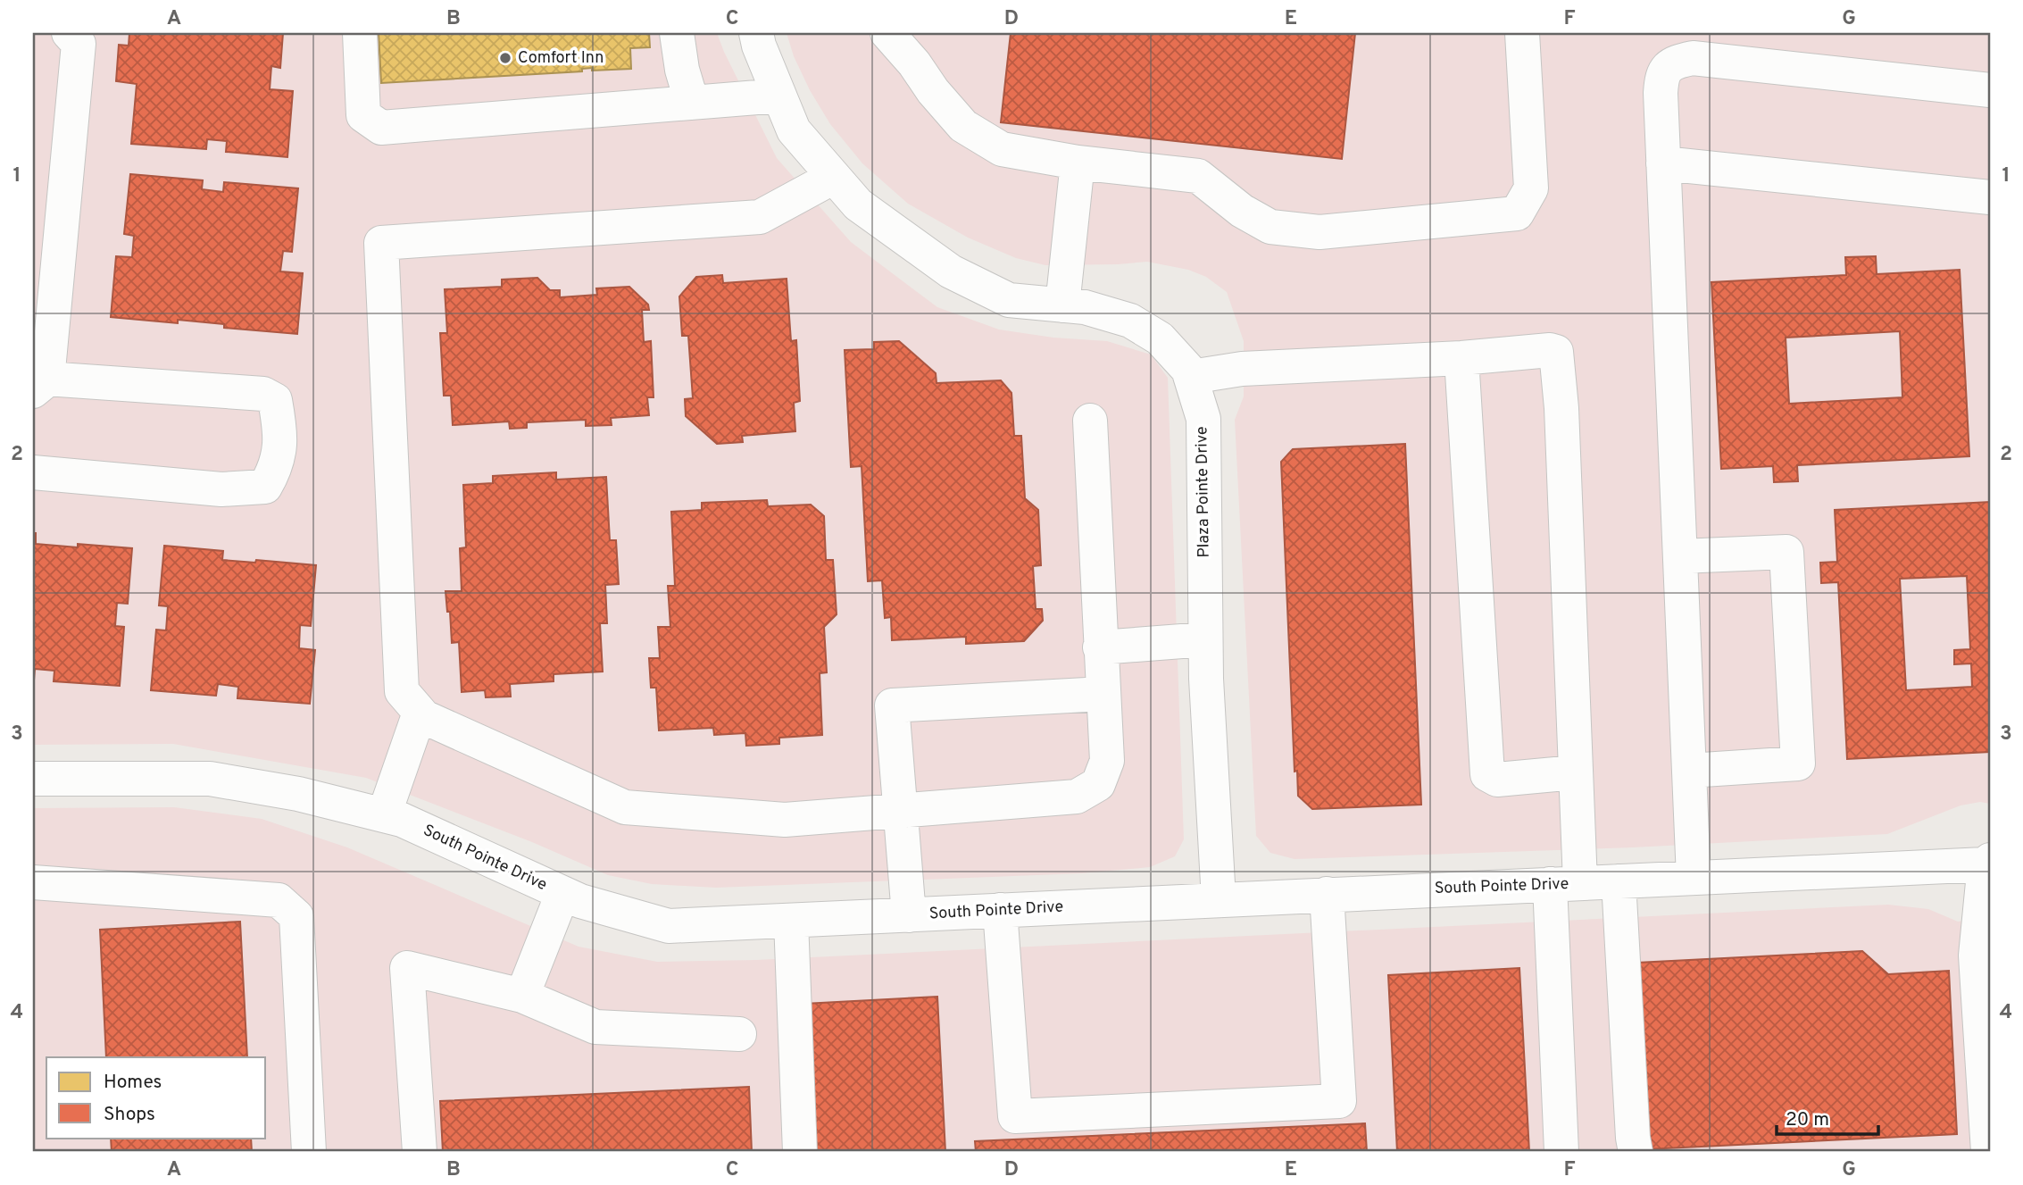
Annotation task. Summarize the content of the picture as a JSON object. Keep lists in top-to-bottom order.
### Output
{
  "streets": {
    "street": ["Plaza Pointe Drive", "South Pointe Drive"]
  },
  "crossings": [
    ["Plaza Pointe Drive", "South Pointe Drive"]
  ],
  "places": ["Comfort Inn"],
  "legend": ["Homes", "Shops"],
  "scale_bar": "20 m",
  "grid": {
    "columns": [
      "A",
      "B",
      "C",
      "D",
      "E",
      "F",
      "G"
    ],
    "rows": [
      "1",
      "2",
      "3",
      "4"
    ]
  }
}
